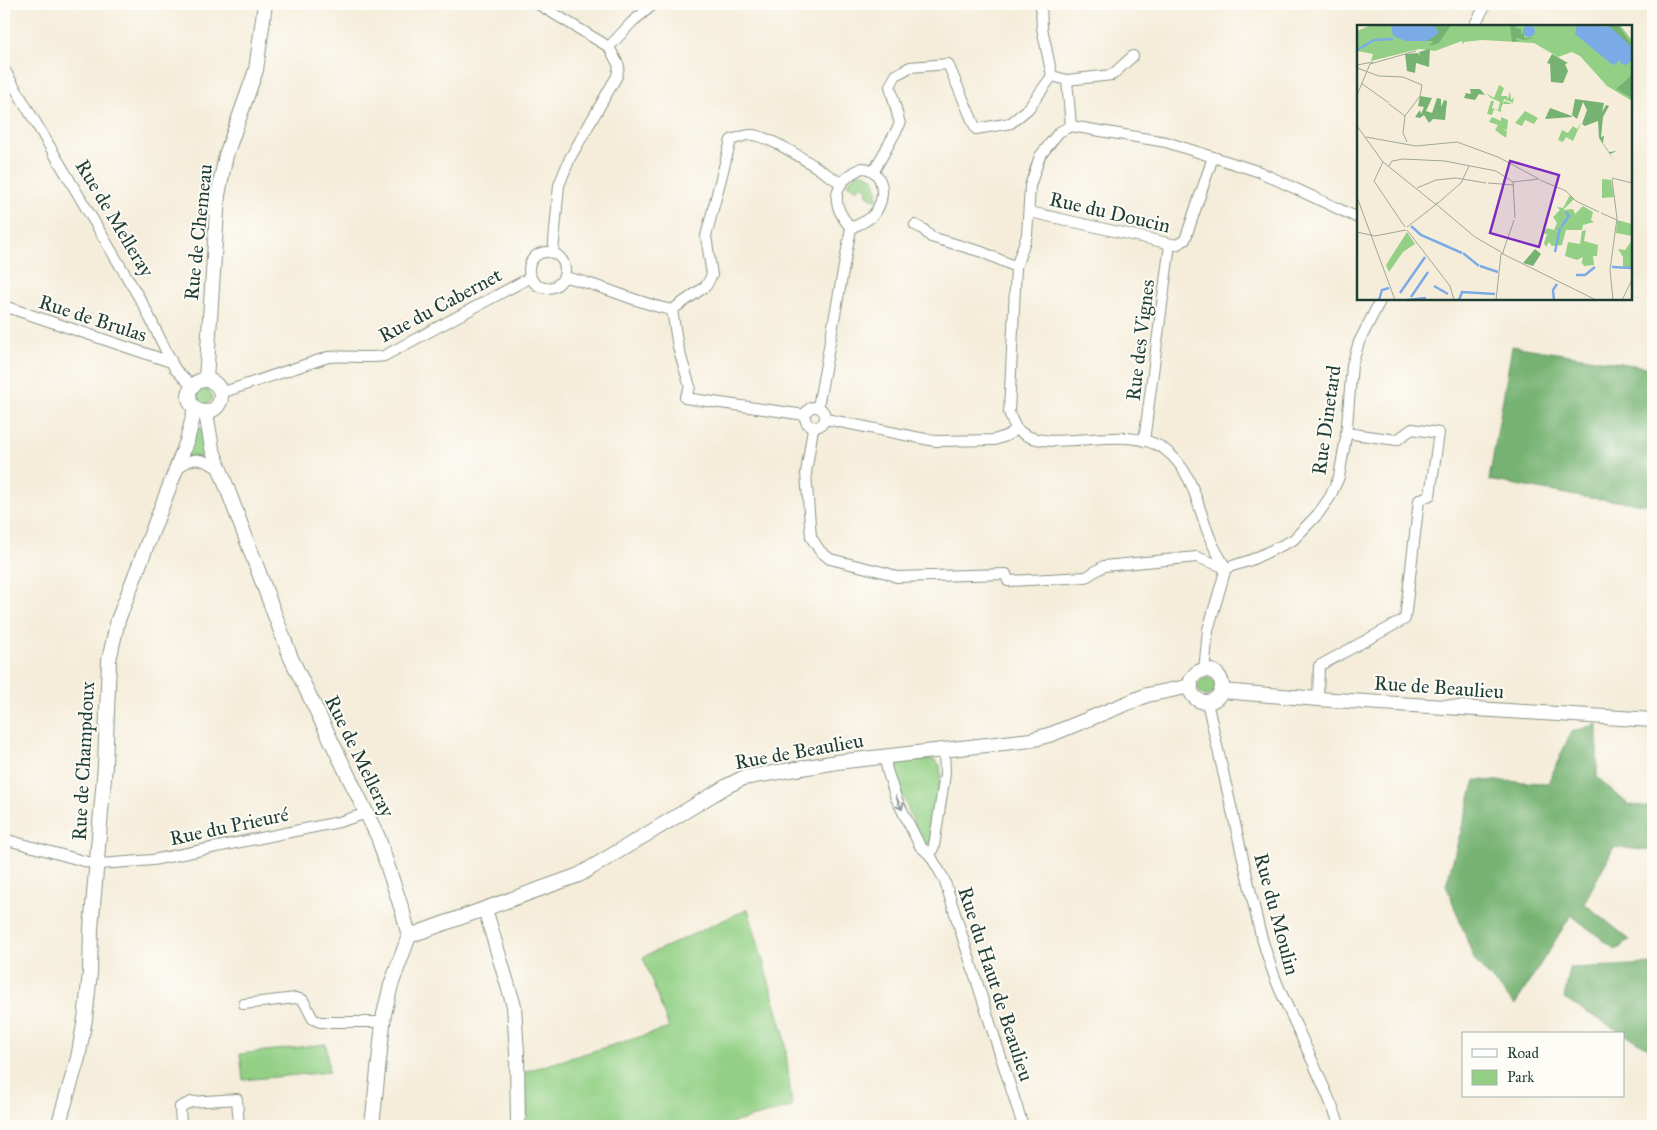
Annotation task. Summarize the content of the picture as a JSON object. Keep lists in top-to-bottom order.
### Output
{
  "streets": {
    "street": [
      "Rue du Doucin",
      "Rue de Melleray",
      "Rue de Chemeau",
      "Rue du Cabernet",
      "Rue de Brulas",
      "Rue des Vignes",
      "Rue Dinetard",
      "Rue de Beaulieu",
      "Rue de Champdoux",
      "Rue du Prieuré",
      "Rue du Moulin",
      "Rue du Haut de Beaulieu"
    ]
  },
  "crossings": [
    ["Rue du Doucin", "Rue des Vignes"],
    ["Rue de Melleray", "Rue de Chemeau"],
    ["Rue de Melleray", "Rue du Cabernet"],
    ["Rue de Melleray", "Rue de Brulas"],
    ["Rue de Melleray", "Rue de Beaulieu"],
    ["Rue de Melleray", "Rue de Champdoux"],
    ["Rue de Melleray", "Rue du Prieuré"],
    ["Rue de Chemeau", "Rue du Cabernet"],
    ["Rue de Chemeau", "Rue de Champdoux"],
    ["Rue du Cabernet", "Rue de Champdoux"],
    ["Rue de Beaulieu", "Rue du Moulin"],
    ["Rue de Beaulieu", "Rue du Haut de Beaulieu"],
    ["Rue de Champdoux", "Rue du Prieuré"]
  ],
  "legend": ["Road", "Park"]
}
